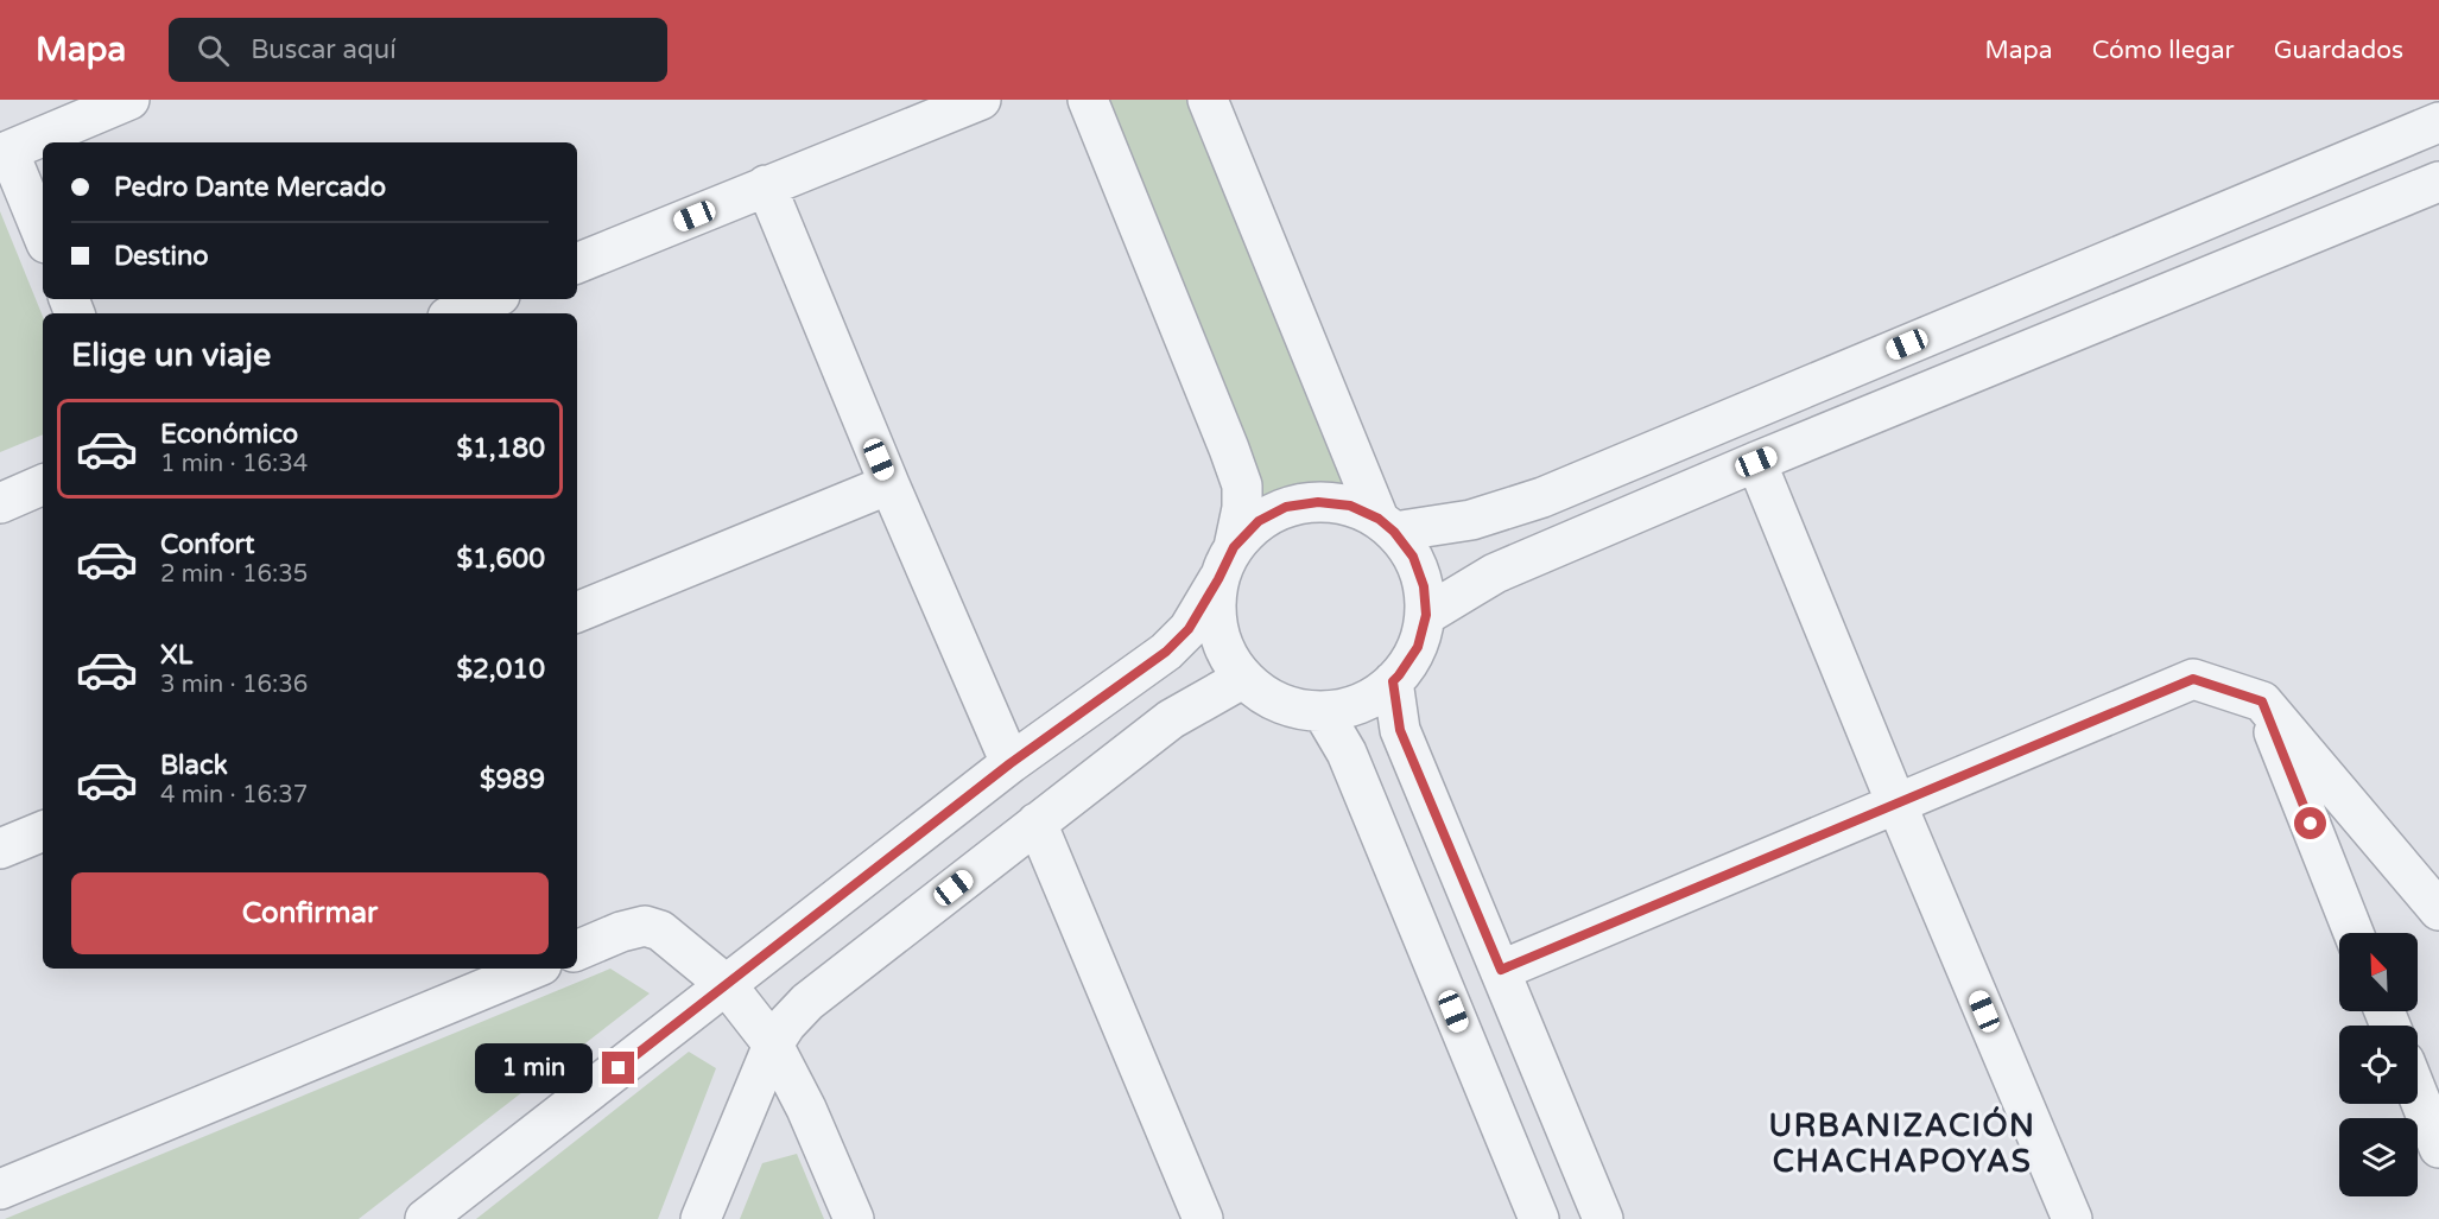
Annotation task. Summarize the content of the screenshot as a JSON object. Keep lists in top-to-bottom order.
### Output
{
  "districts": ["URBANIZACIÓN CHACHAPOYAS"],
  "north": "top left",
  "page": {
    "header": "Mapa",
    "search": "Buscar aquí",
    "nav": ["Mapa", "Cómo llegar", "Guardados"],
    "banner": ["Pedro Dante Mercado", "Destino"],
    "heading": "Elige un viaje",
    "list": [
      {
        "name": "Económico",
        "note": "1 min · 16:34",
        "value": "$1,180"
      },
      {
        "name": "Confort",
        "note": "2 min · 16:35",
        "value": "$1,600"
      },
      {
        "name": "XL",
        "note": "3 min · 16:36",
        "value": "$2,010"
      },
      {
        "name": "Black",
        "note": "4 min · 16:37",
        "value": "$989"
      }
    ],
    "buttons": "Confirmar",
    "bubble": "1 min"
  }
}
